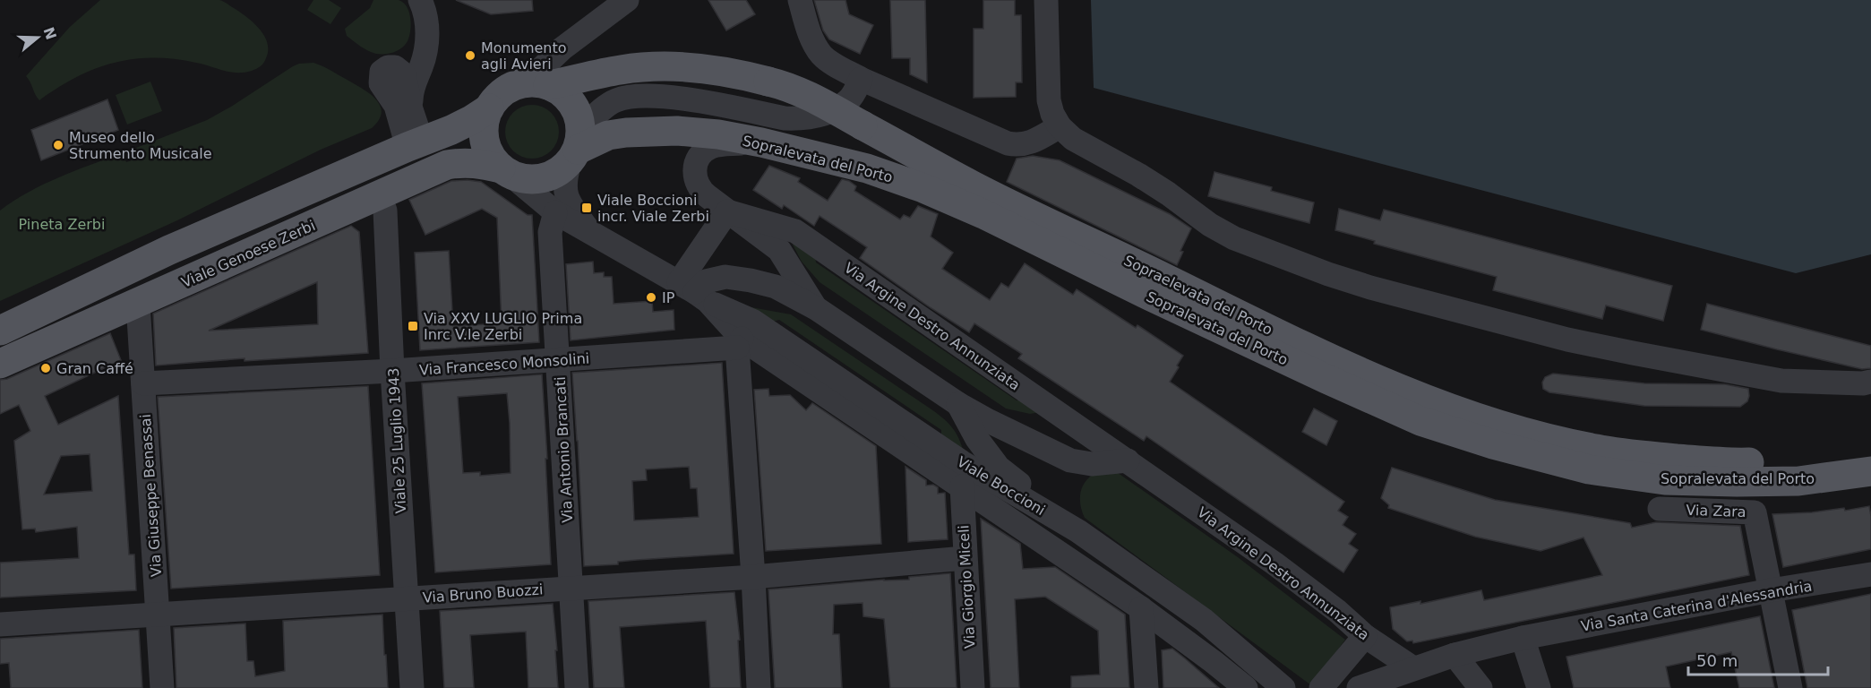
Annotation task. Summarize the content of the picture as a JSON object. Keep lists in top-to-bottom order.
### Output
{
  "streets": {
    "main road": ["Sopralevata del Porto", "Viale Genoese Zerbi", "Sopraelevata del Porto"],
    "street": [
      "Via Argine Destro Annunziata",
      "Via Francesco Monsolini",
      "Viale 25 Luglio 1943",
      "Via Antonio Brancati",
      "Viale Boccioni",
      "Via Giuseppe Benassai",
      "Via Zara",
      "Via Giorgio Miceli",
      "Via Bruno Buozzi",
      "Via Santa Caterina d'Alessandria"
    ]
  },
  "crossings": [
    ["Sopralevata del Porto", "Viale Genoese Zerbi"],
    ["Sopralevata del Porto", "Sopraelevata del Porto"],
    ["Sopralevata del Porto", "Via Argine Destro Annunziata"],
    ["Sopralevata del Porto", "Viale Boccioni"],
    ["Viale Genoese Zerbi", "Sopraelevata del Porto"],
    ["Viale Genoese Zerbi", "Viale 25 Luglio 1943"],
    ["Viale Genoese Zerbi", "Viale Boccioni"],
    ["Viale Genoese Zerbi", "Via Giuseppe Benassai"],
    ["Sopraelevata del Porto", "Viale Boccioni"],
    ["Via Argine Destro Annunziata", "Viale Boccioni"],
    ["Via Argine Destro Annunziata", "Via Santa Caterina d'Alessandria"],
    ["Via Francesco Monsolini", "Viale 25 Luglio 1943"],
    ["Via Francesco Monsolini", "Via Antonio Brancati"],
    ["Via Francesco Monsolini", "Viale Boccioni"],
    ["Via Francesco Monsolini", "Via Giuseppe Benassai"],
    ["Viale 25 Luglio 1943", "Via Bruno Buozzi"],
    ["Via Antonio Brancati", "Viale Boccioni"],
    ["Via Antonio Brancati", "Via Bruno Buozzi"],
    ["Viale Boccioni", "Via Giorgio Miceli"],
    ["Via Giuseppe Benassai", "Via Bruno Buozzi"],
    ["Via Zara", "Via Santa Caterina d'Alessandria"],
    ["Via Giorgio Miceli", "Via Bruno Buozzi"]
  ],
  "parks": ["Pineta Zerbi"],
  "places": {
    "other": [
      "Monumento agli Avieri",
      "Museo dello Strumento Musicale",
      "IP",
      "Gran Caffé"
    ],
    "transit": ["Viale Boccioni incr. Viale Zerbi", "Via XXV LUGLIO Prima Inrc V.le Zerbi"]
  },
  "scale_bar": "50 m",
  "north": "right"
}
